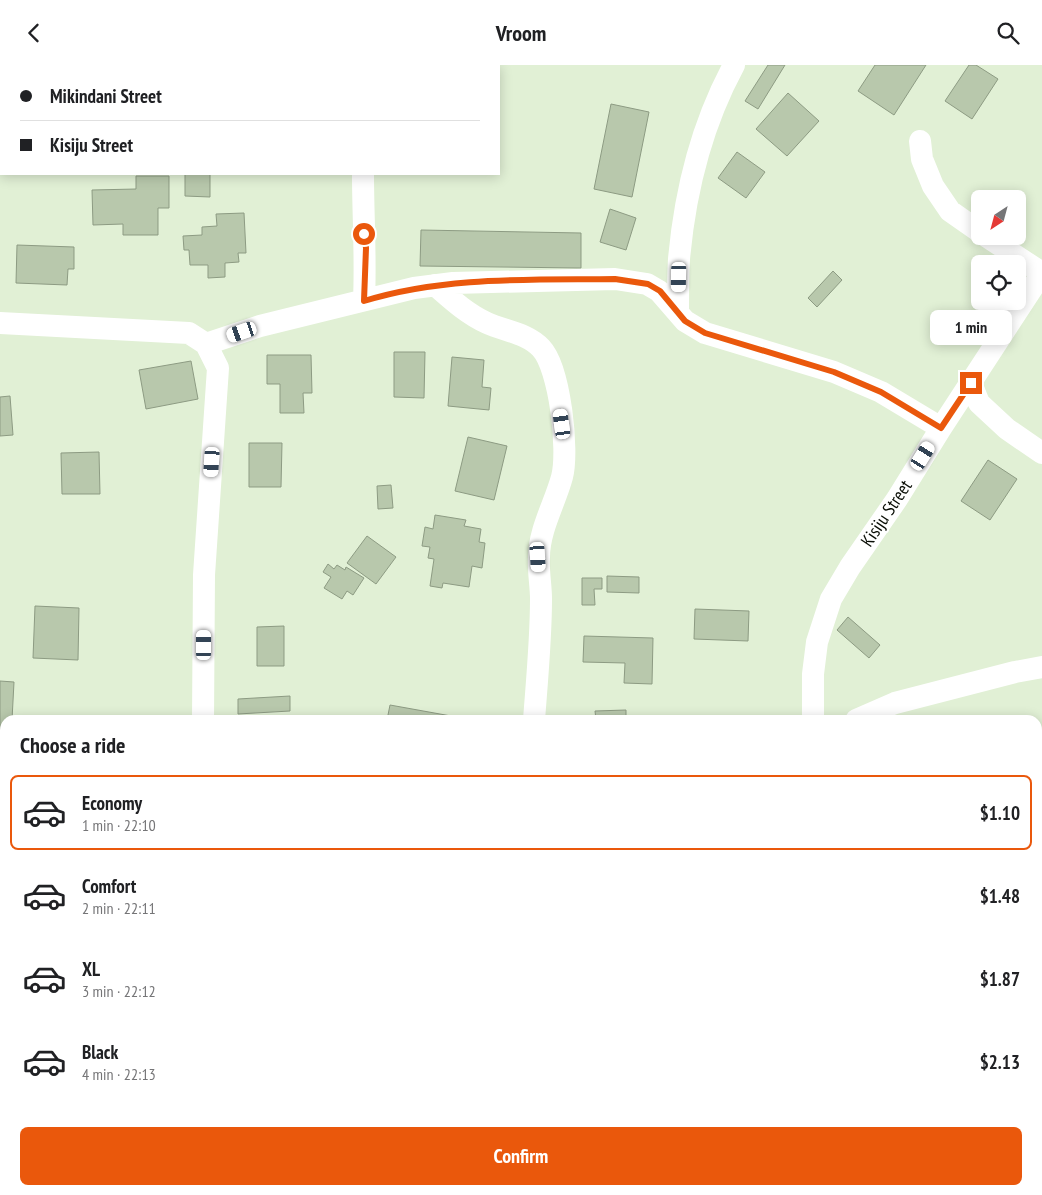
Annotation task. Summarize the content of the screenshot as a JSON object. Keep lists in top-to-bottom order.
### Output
{
  "streets": {
    "street": ["Kisiju Street"]
  },
  "north": "bottom left",
  "page": {
    "header": "Vroom",
    "banner": ["Mikindani Street", "Kisiju Street"],
    "bubble": "1 min",
    "heading": "Choose a ride",
    "list": [
      {
        "name": "Economy",
        "note": "1 min · 22:10",
        "value": "$1.10"
      },
      {
        "name": "Comfort",
        "note": "2 min · 22:11",
        "value": "$1.48"
      },
      {
        "name": "XL",
        "note": "3 min · 22:12",
        "value": "$1.87"
      },
      {
        "name": "Black",
        "note": "4 min · 22:13",
        "value": "$2.13"
      }
    ],
    "buttons": "Confirm"
  }
}
